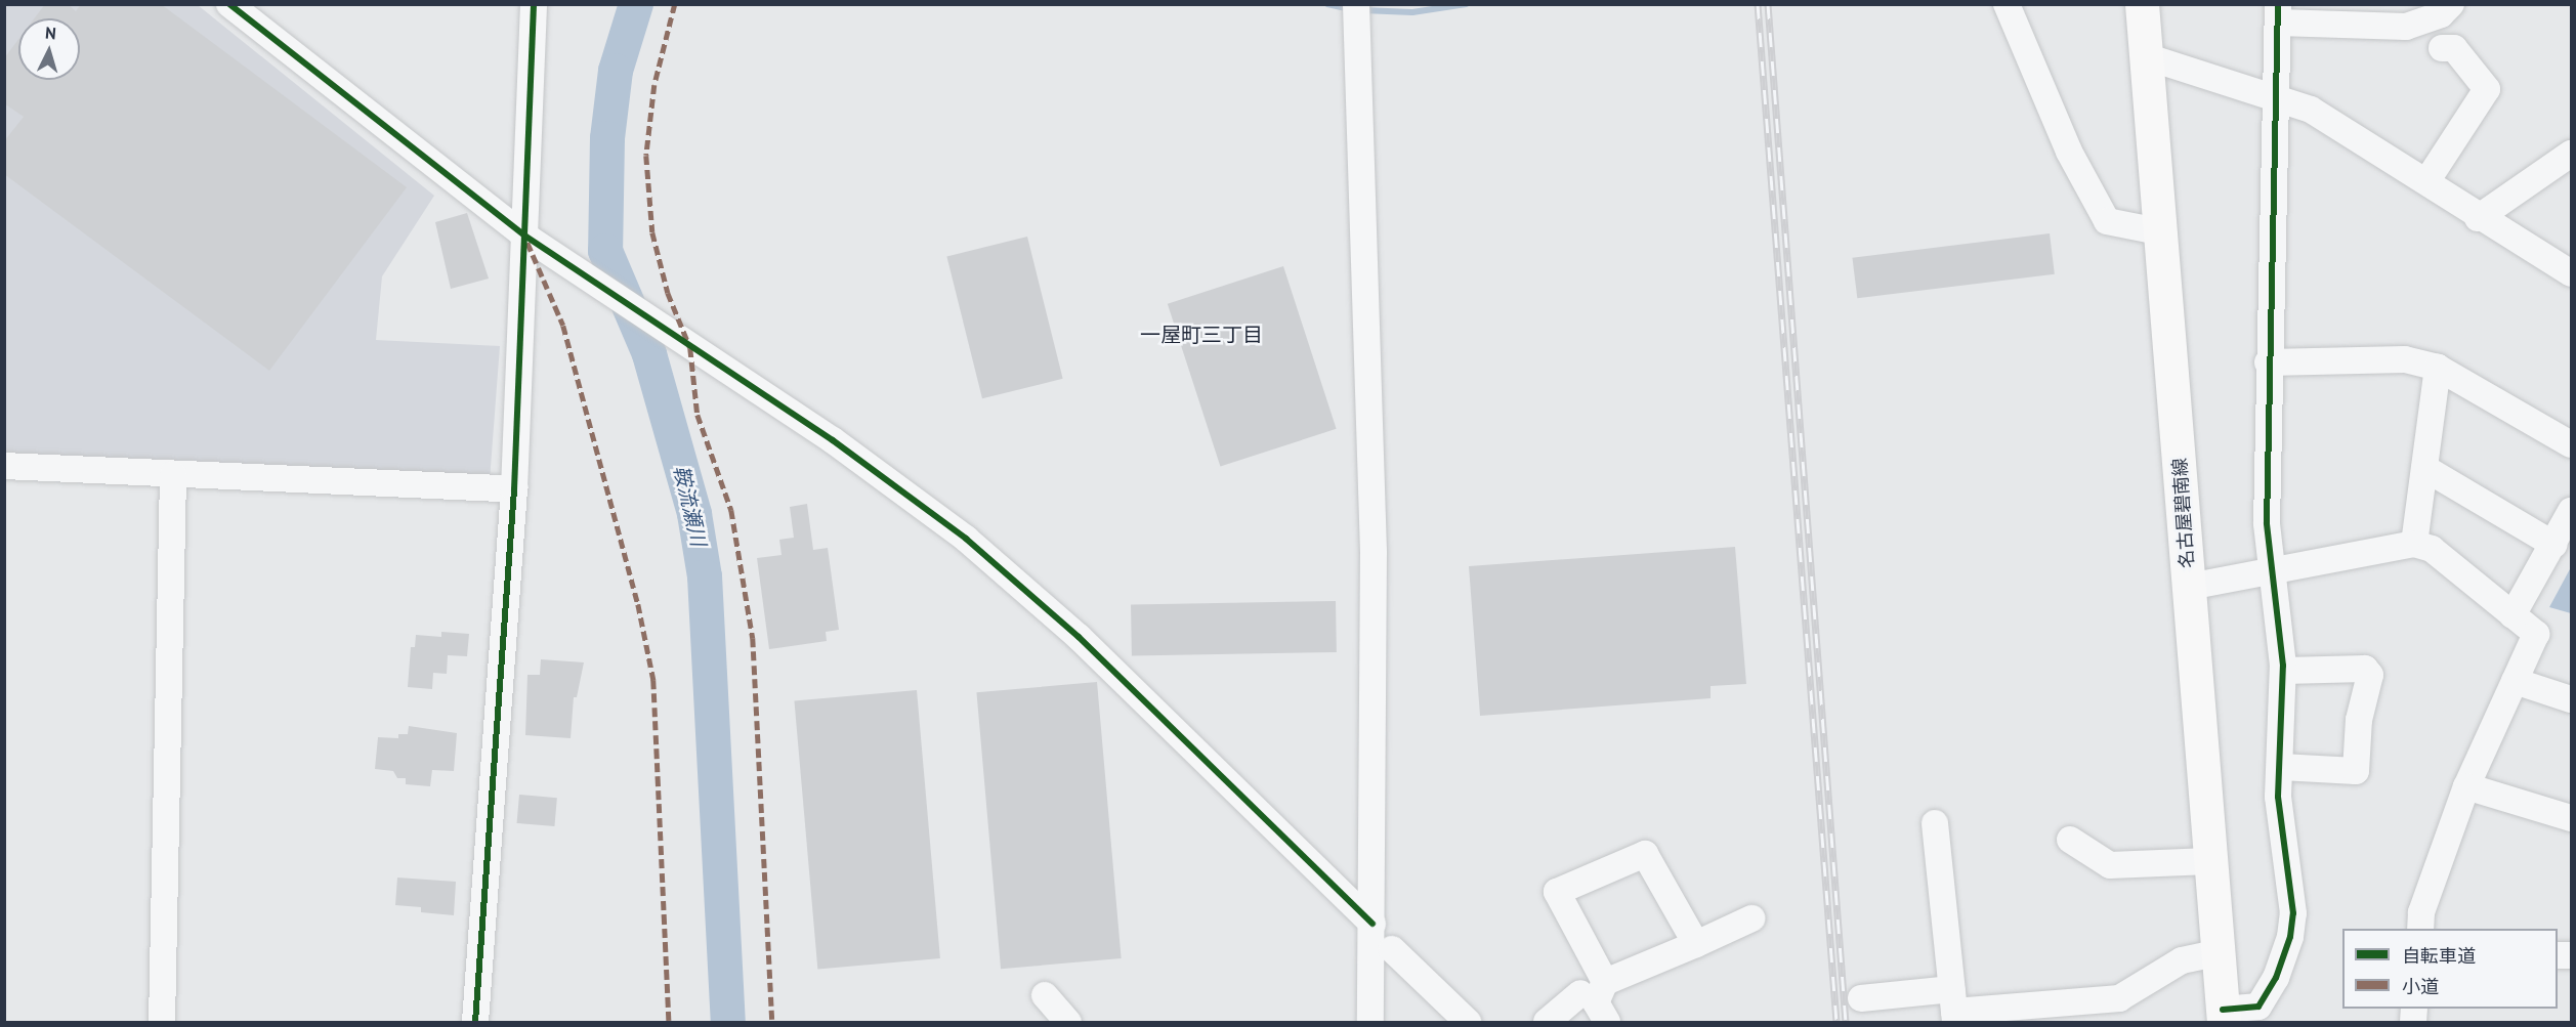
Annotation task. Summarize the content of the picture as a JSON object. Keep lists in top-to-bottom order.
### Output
{
  "streets": {
    "main road": ["名古屋碧南線"]
  },
  "districts": ["一屋町三丁目"],
  "water": ["鞍流瀬川"],
  "legend": ["自転車道", "小道"],
  "north": "top"
}
